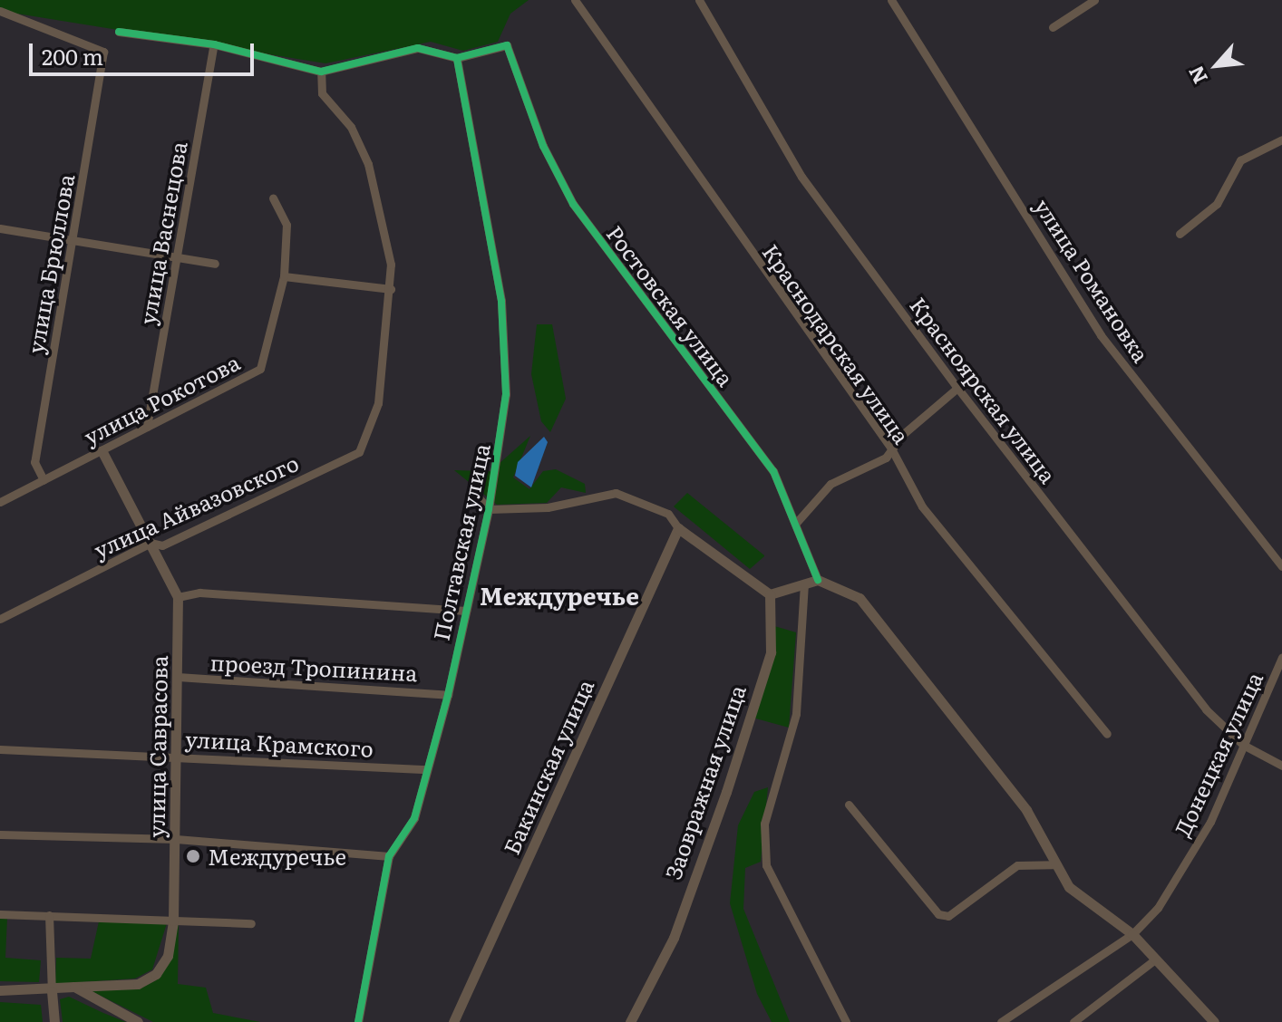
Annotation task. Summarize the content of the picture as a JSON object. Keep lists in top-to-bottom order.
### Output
{
  "streets": {
    "street": [
      "улица Васнецова",
      "улица Брюллова",
      "улица Романовка",
      "Ростовская улица",
      "Краснодарская улица",
      "Красноярская улица",
      "улица Рокотова",
      "улица Айвазовского",
      "Полтавская улица",
      "проезд Тропинина",
      "улица Крамского",
      "улица Саврасова",
      "Донецкая улица",
      "Бакинская улица",
      "Заовражная улица"
    ]
  },
  "crossings": [
    ["улица Васнецова", "улица Рокотова"],
    ["улица Брюллова", "улица Рокотова"],
    ["Ростовская улица", "Полтавская улица"],
    ["Красноярская улица", "Донецкая улица"],
    ["улица Рокотова", "улица Саврасова"],
    ["улица Айвазовского", "улица Саврасова"],
    ["Полтавская улица", "проезд Тропинина"],
    ["Полтавская улица", "улица Крамского"],
    ["Полтавская улица", "Бакинская улица"],
    ["проезд Тропинина", "улица Саврасова"],
    ["улица Крамского", "улица Саврасова"]
  ],
  "districts": ["Междуречье"],
  "places": ["Междуречье"],
  "scale_bar": "200 m",
  "north": "bottom left"
}
